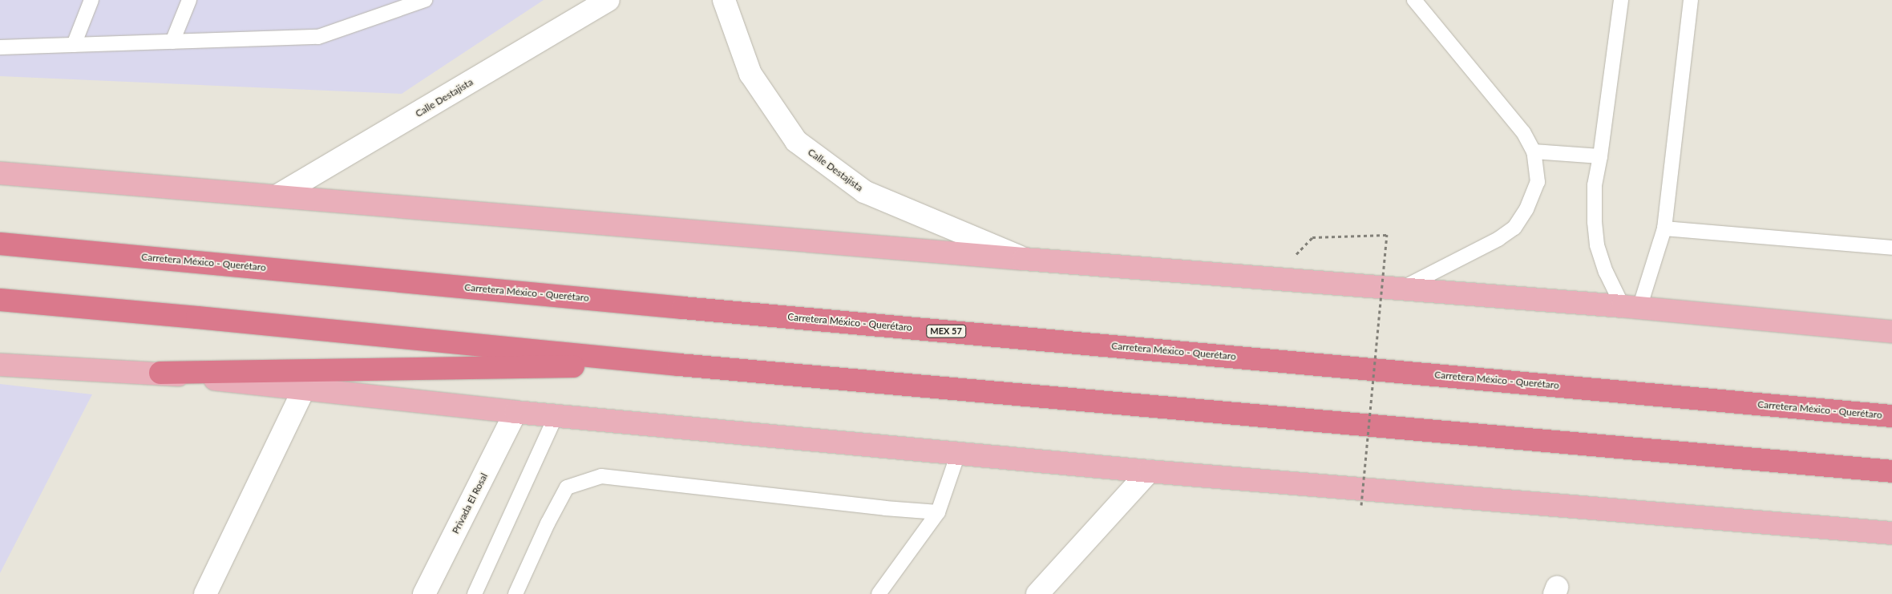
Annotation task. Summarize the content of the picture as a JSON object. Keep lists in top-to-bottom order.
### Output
{
  "streets": {
    "highway": ["Carretera México - Querétaro", "MEX 57"],
    "main road": ["Calle Destajista", "Privada El Rosal"]
  }
}
